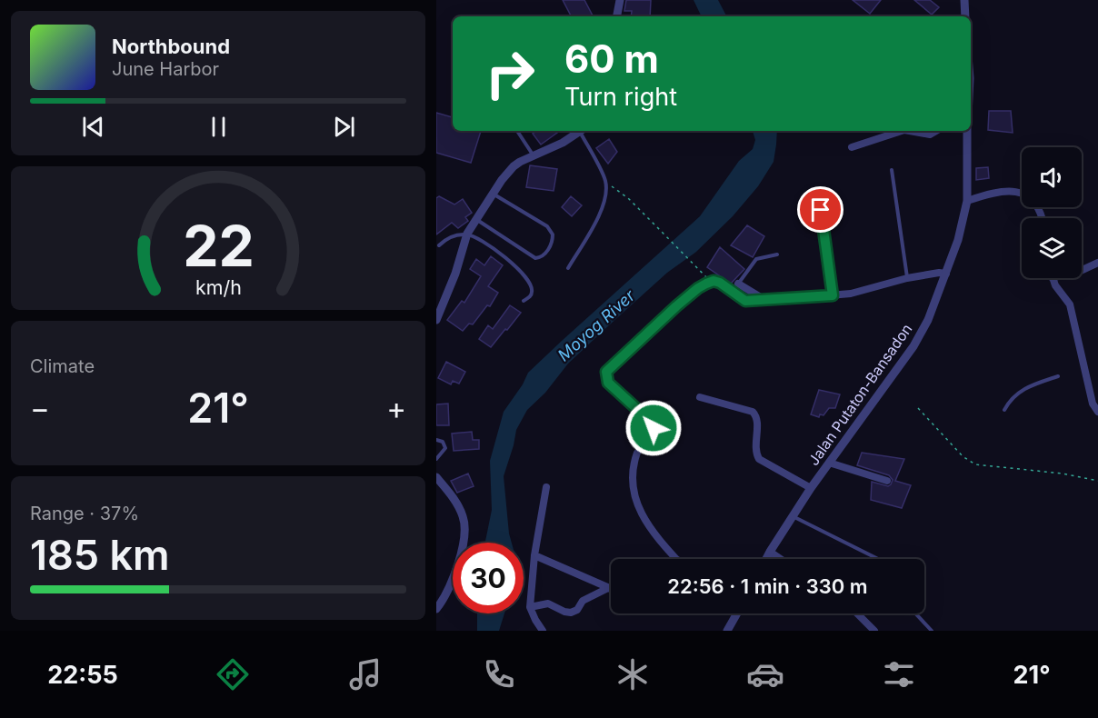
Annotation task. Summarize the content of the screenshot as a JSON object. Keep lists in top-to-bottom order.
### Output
{
  "streets": {
    "street": ["Jalan Putaton-Bansadon"]
  },
  "water": ["Moyog River"],
  "page": {
    "turn": ["60 m", "Turn right"],
    "song": ["Northbound", "June Harbor"],
    "tile": [
      "Climate",
      ["Range · 37%", "185 km"]
    ],
    "heat": ["−", "21°", "+"],
    "limit": "30",
    "trip": "22:56 · 1 min · 330 m",
    "tabs": ["22:55", "21°"],
    "gauge": ["22", "km/h"]
  }
}
